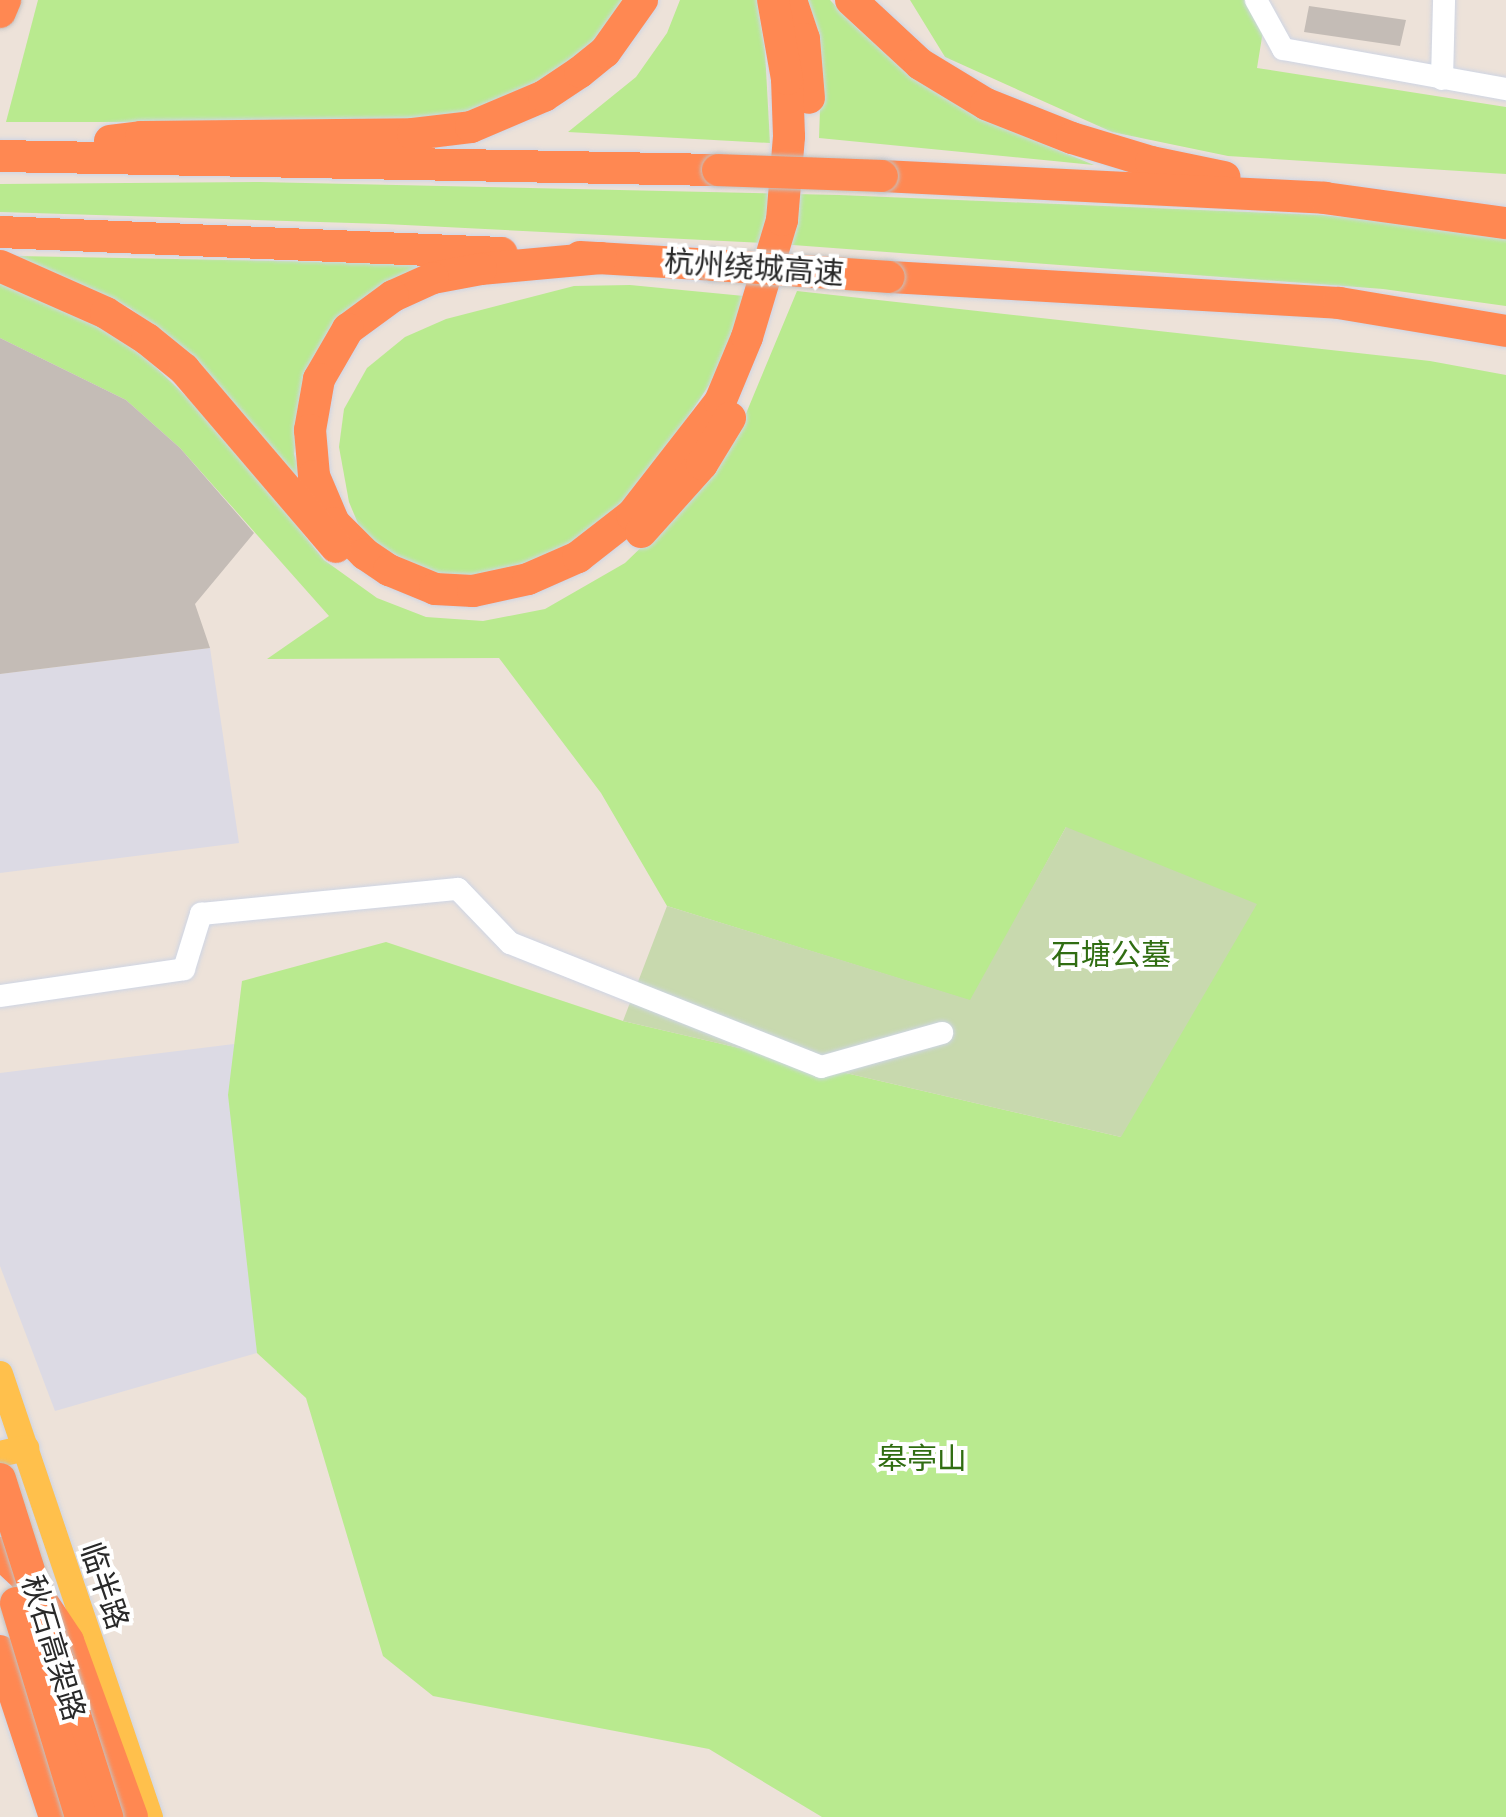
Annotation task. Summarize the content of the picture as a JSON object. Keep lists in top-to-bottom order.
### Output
{
  "streets": {
    "highway": ["杭州绕城高速", "秋石高架路"],
    "main road": ["临半路"]
  },
  "parks": ["石塘公墓", "皋亭山"]
}
